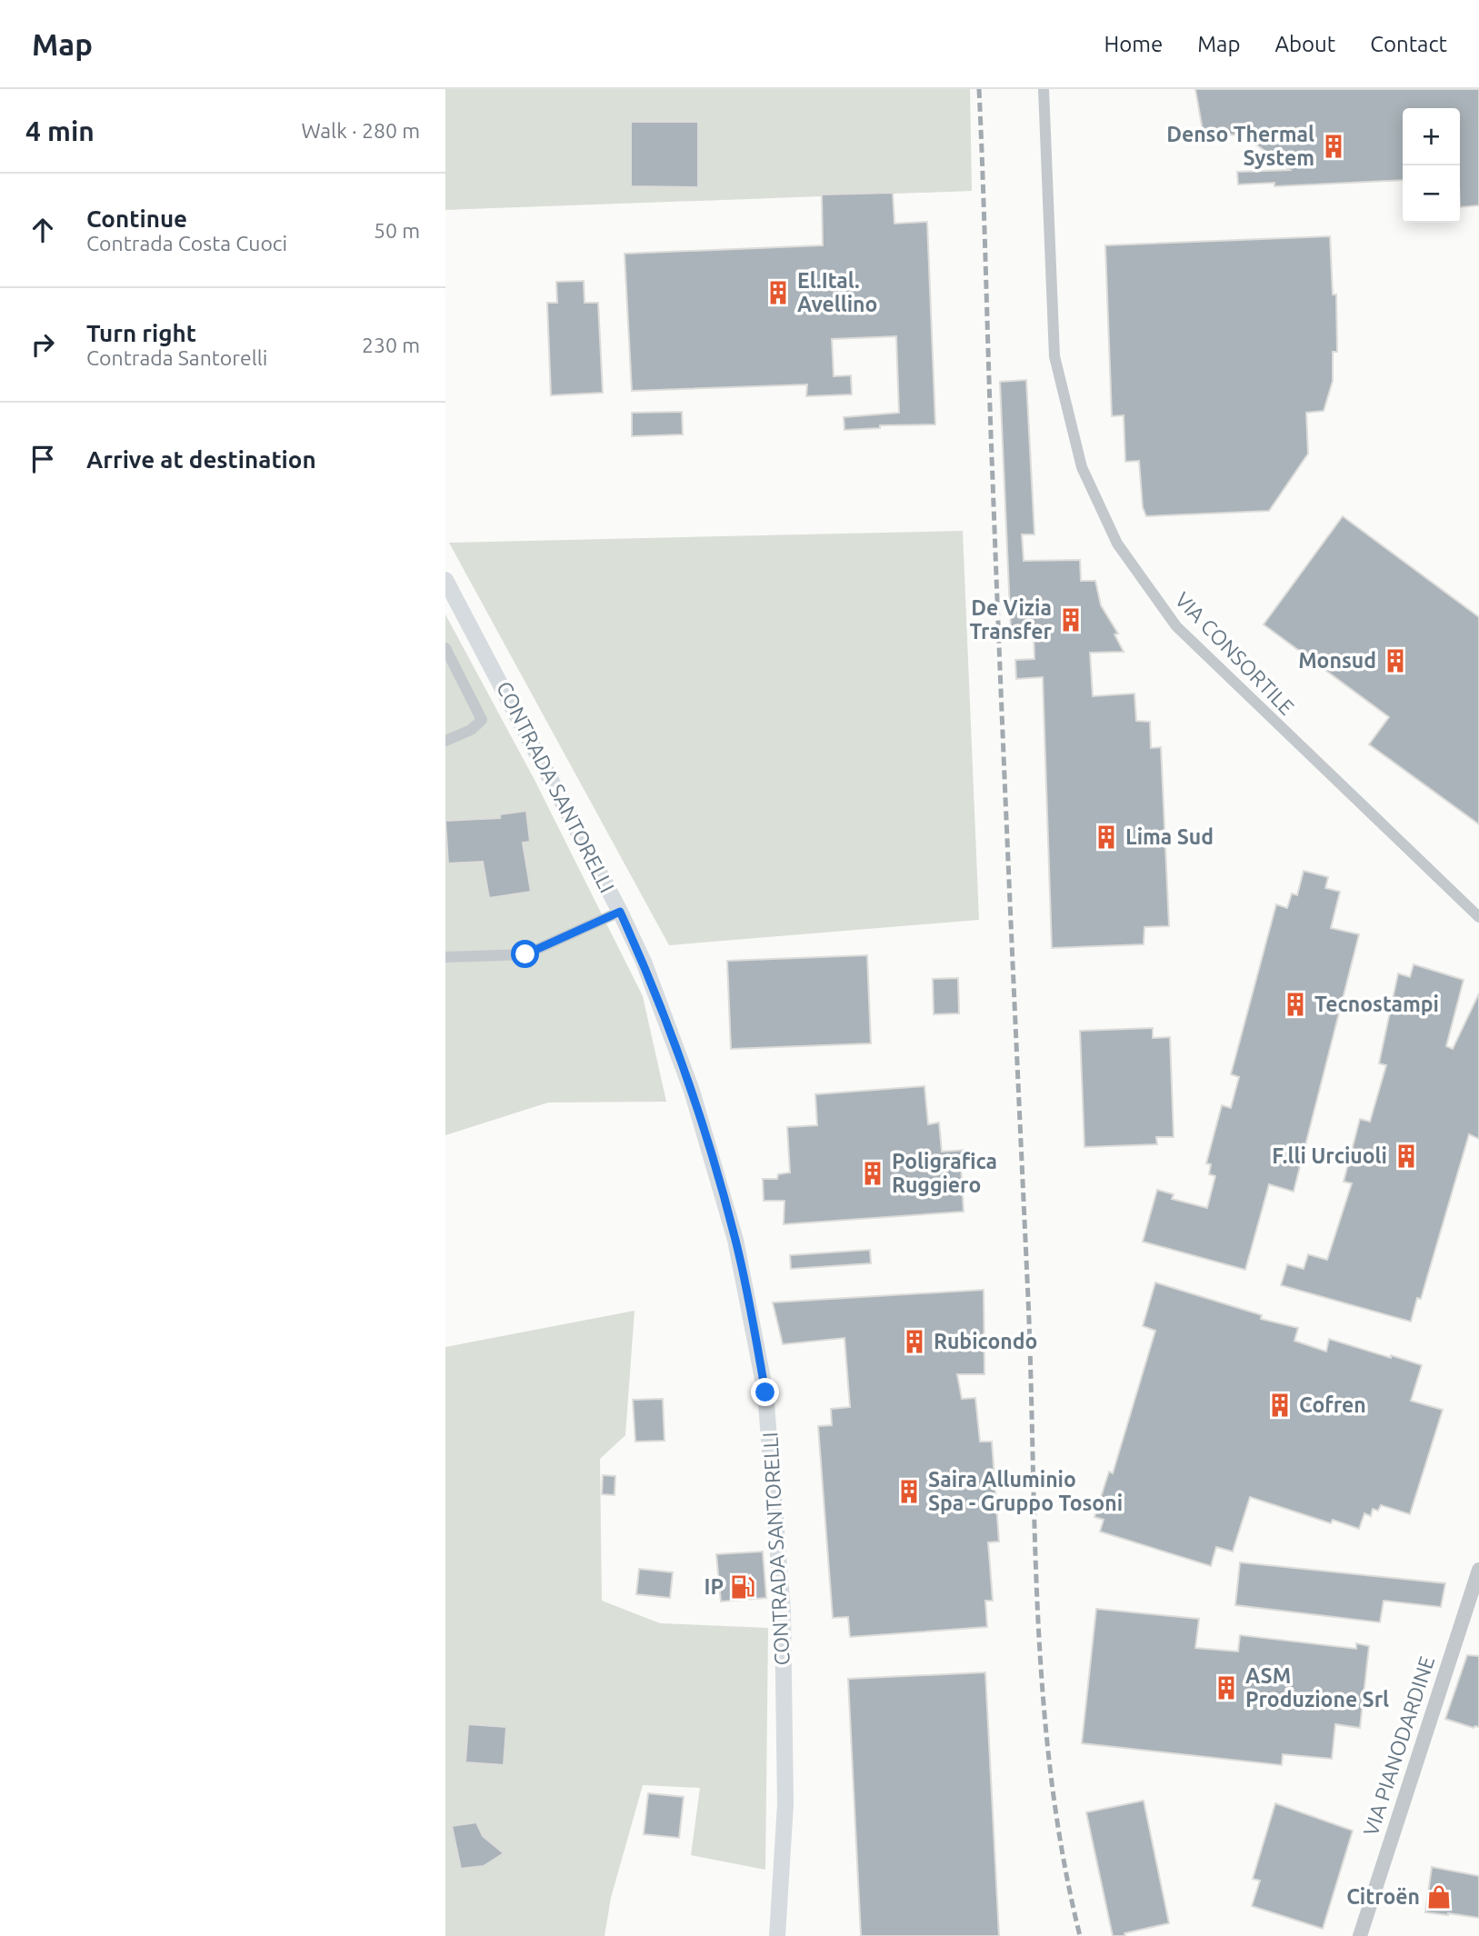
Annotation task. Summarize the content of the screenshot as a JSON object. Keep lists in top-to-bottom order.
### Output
{
  "streets": {
    "main road": ["CONTRADA SANTORELLI"],
    "street": ["VIA CONSORTILE", "VIA PIANODARDINE"]
  },
  "places": {
    "building": [
      "Denso Thermal System",
      "El.Ital. Avellino",
      "De Vizia Transfer",
      "Monsud",
      "Lima Sud",
      "Tecnostampi",
      "F.lli Urciuoli",
      "Poligrafica Ruggiero",
      "Rubicondo",
      "Cofren",
      "Saira Alluminio Spa - Gruppo Tosoni",
      "ASM Produzione Srl"
    ],
    "fuel station": ["IP"],
    "shop": ["Citroën"]
  },
  "page": {
    "header": "Map",
    "nav": [
      "Home",
      "Map",
      "About",
      "Contact"
    ],
    "heading": ["4 min", "Walk · 280 m"],
    "map_buttons": ["+", "−"],
    "list": [
      ["Continue", "Contrada Costa Cuoci", "50 m"],
      ["Turn right", "Contrada Santorelli", "230 m"],
      "Arrive at destination"
    ]
  }
}
